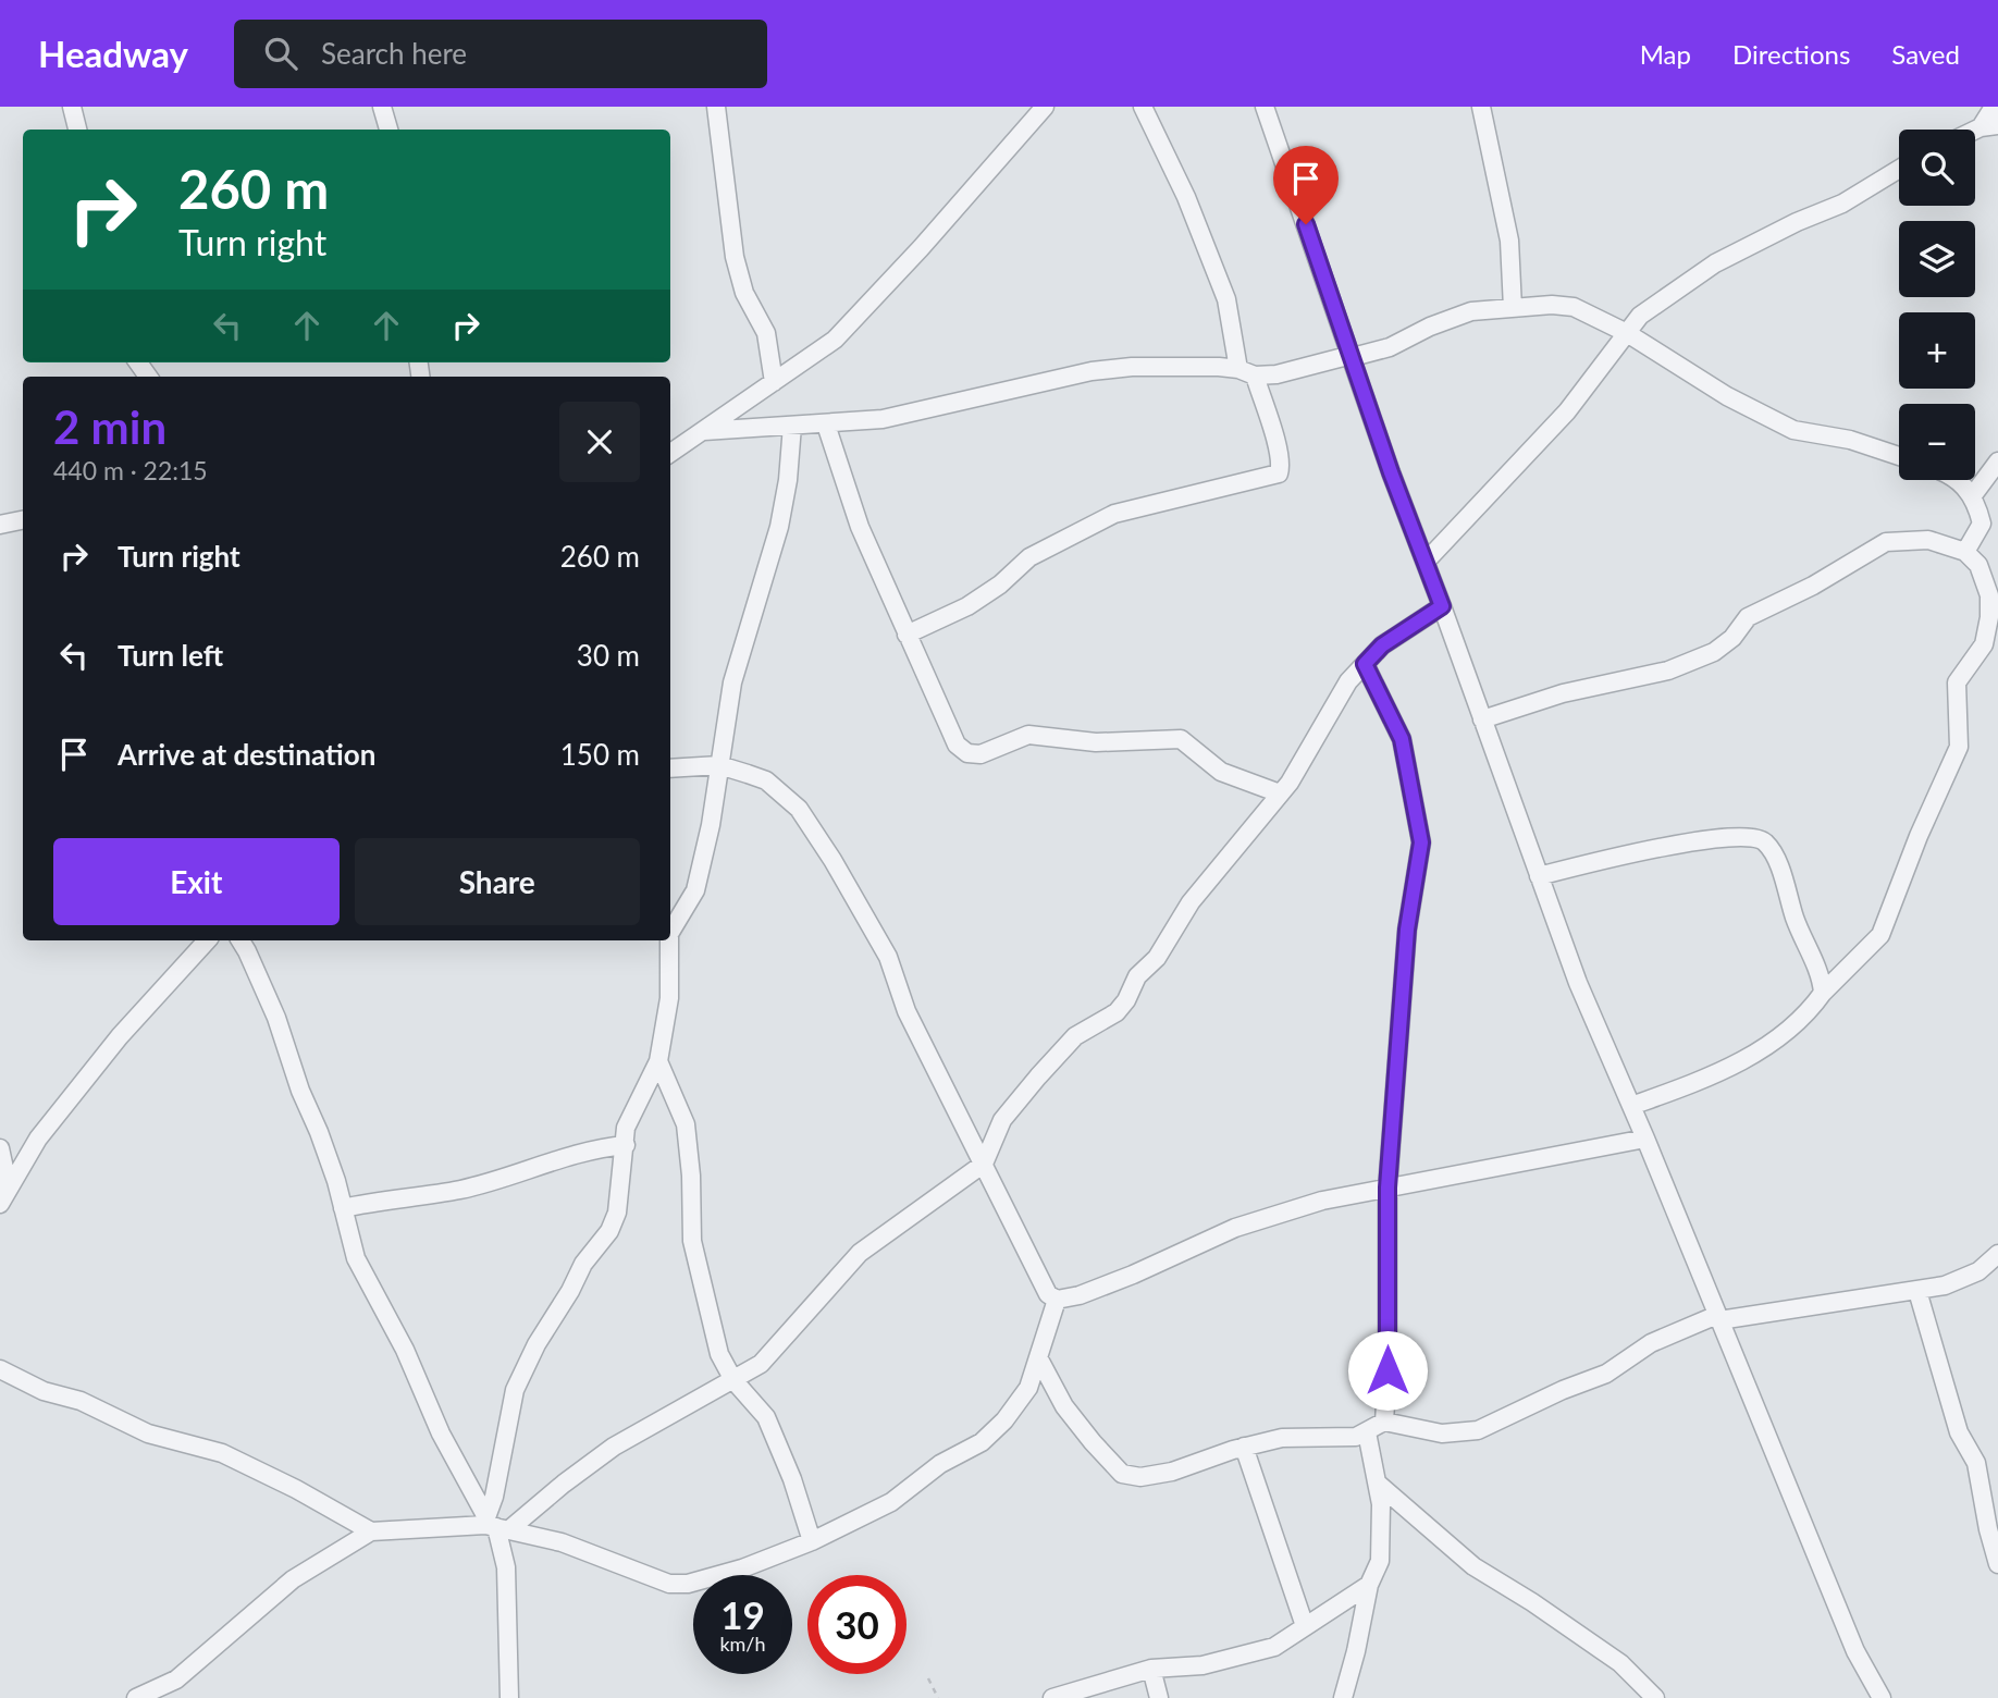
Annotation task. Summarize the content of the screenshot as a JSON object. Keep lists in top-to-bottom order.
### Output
{
  "page": {
    "header": "Headway",
    "search": "Search here",
    "nav": ["Map", "Directions", "Saved"],
    "map_buttons": ["+", "−"],
    "turn": ["260 m", "Turn right"],
    "heading": ["2 min", "440 m · 22:15"],
    "list": [
      {
        "name": "Turn right",
        "value": "260 m"
      },
      {
        "name": "Turn left",
        "value": "30 m"
      },
      {
        "name": "Arrive at destination",
        "value": "150 m"
      }
    ],
    "buttons": ["Exit", "Share"],
    "speed": "19 km/h",
    "limit": "30"
  }
}
